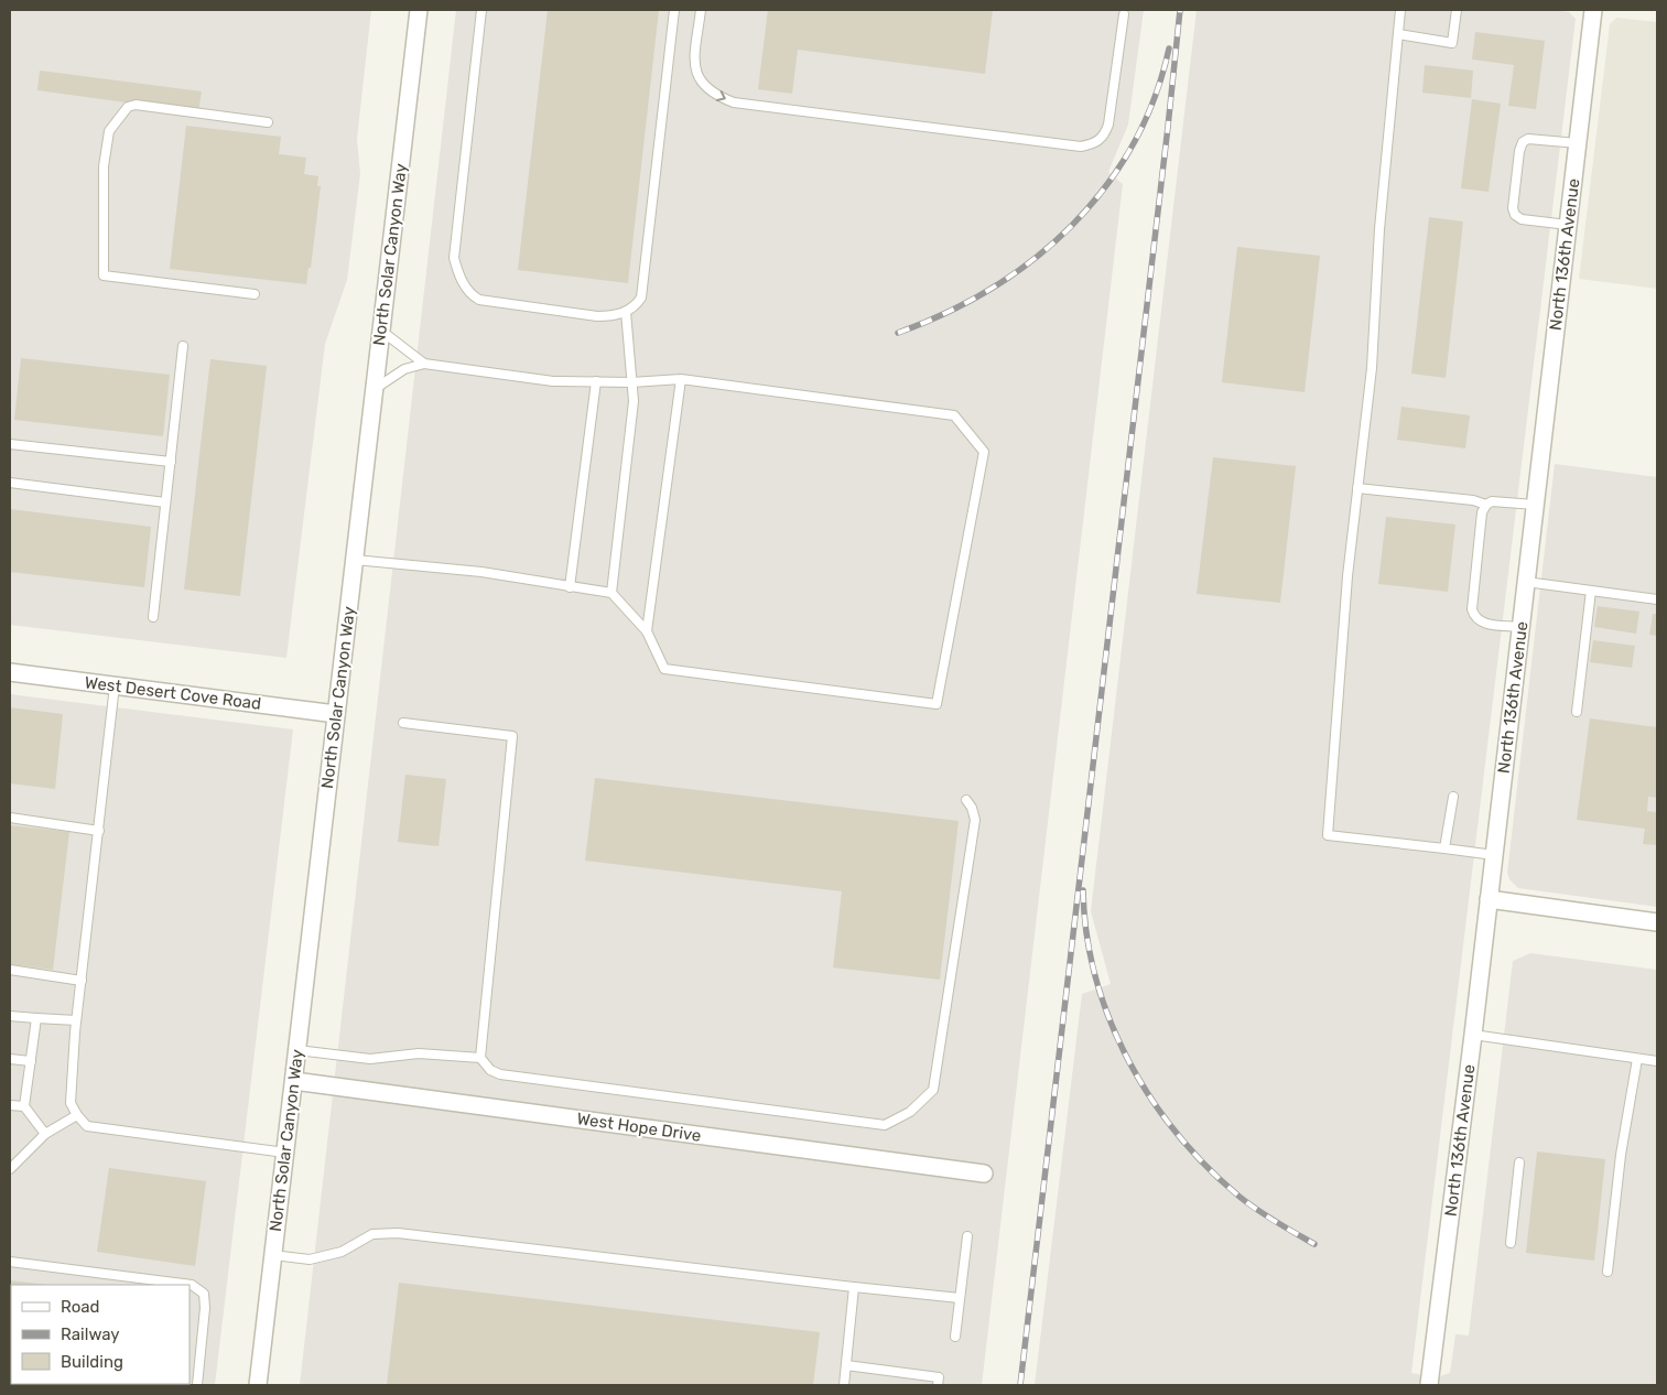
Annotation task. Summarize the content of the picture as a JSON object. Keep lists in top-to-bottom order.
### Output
{
  "streets": {
    "street": [
      "North Solar Canyon Way",
      "North 136th Avenue",
      "West Desert Cove Road",
      "West Hope Drive"
    ]
  },
  "crossings": [
    ["North Solar Canyon Way", "West Desert Cove Road"],
    ["North Solar Canyon Way", "West Hope Drive"]
  ],
  "legend": ["Road", "Railway", "Building"]
}
